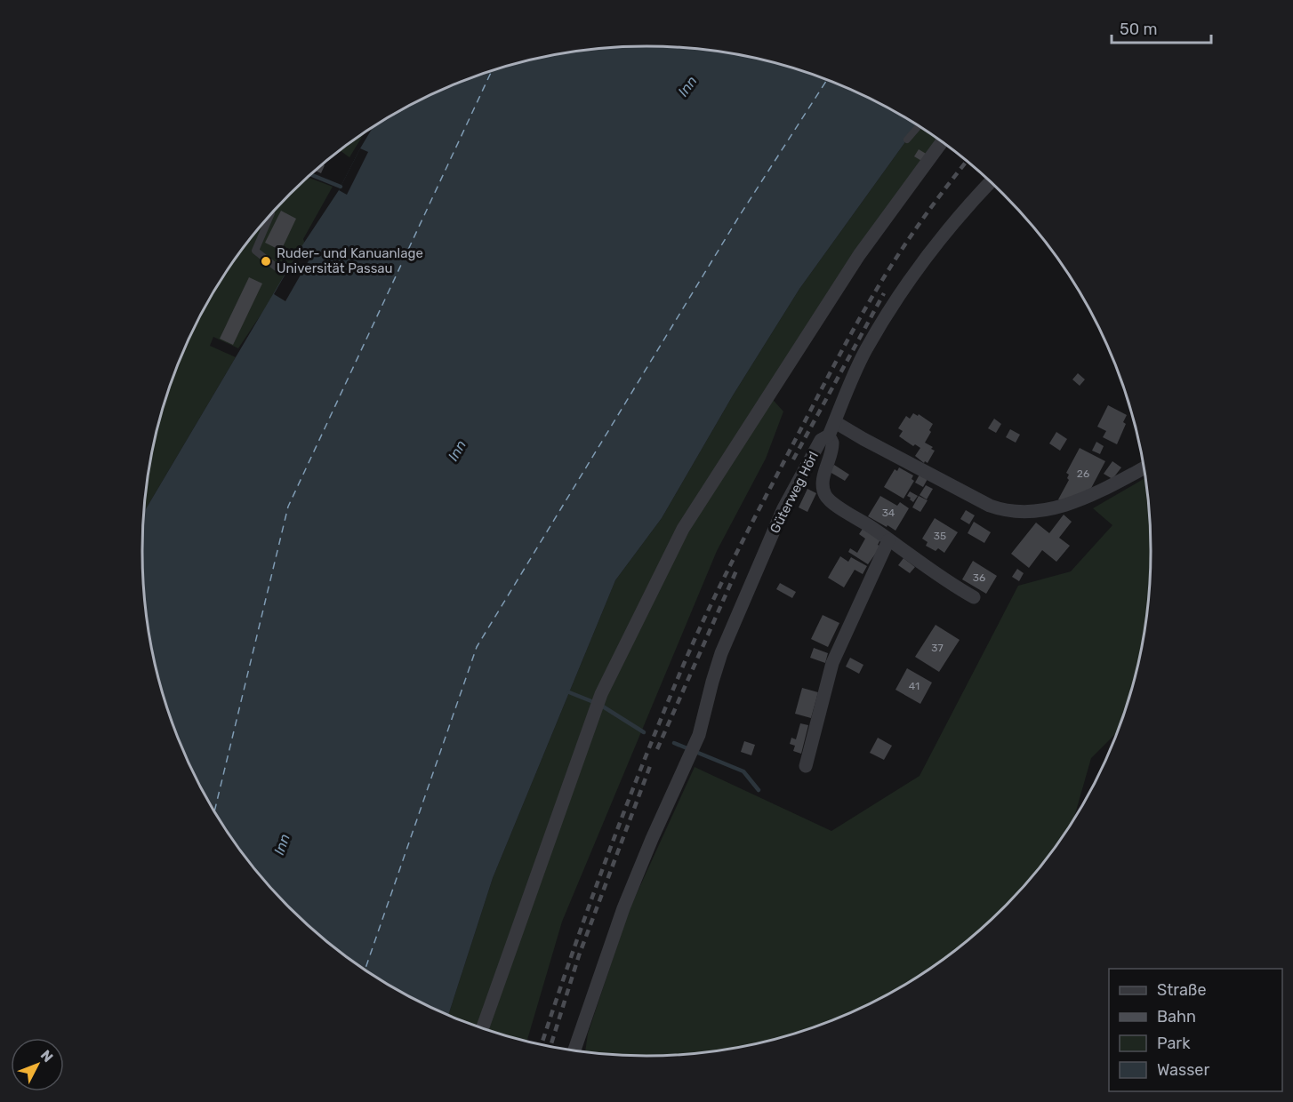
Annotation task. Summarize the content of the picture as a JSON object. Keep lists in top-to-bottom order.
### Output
{
  "streets": {
    "street": ["Güterweg Hörl"]
  },
  "water": ["Inn"],
  "places": ["Ruder- und Kanuanlage Universität Passau"],
  "house_numbers": [
    "26",
    "34",
    "35",
    "36",
    "37",
    "41"
  ],
  "legend": [
    "Straße",
    "Bahn",
    "Park",
    "Wasser"
  ],
  "scale_bar": "50 m",
  "north": "top right"
}
